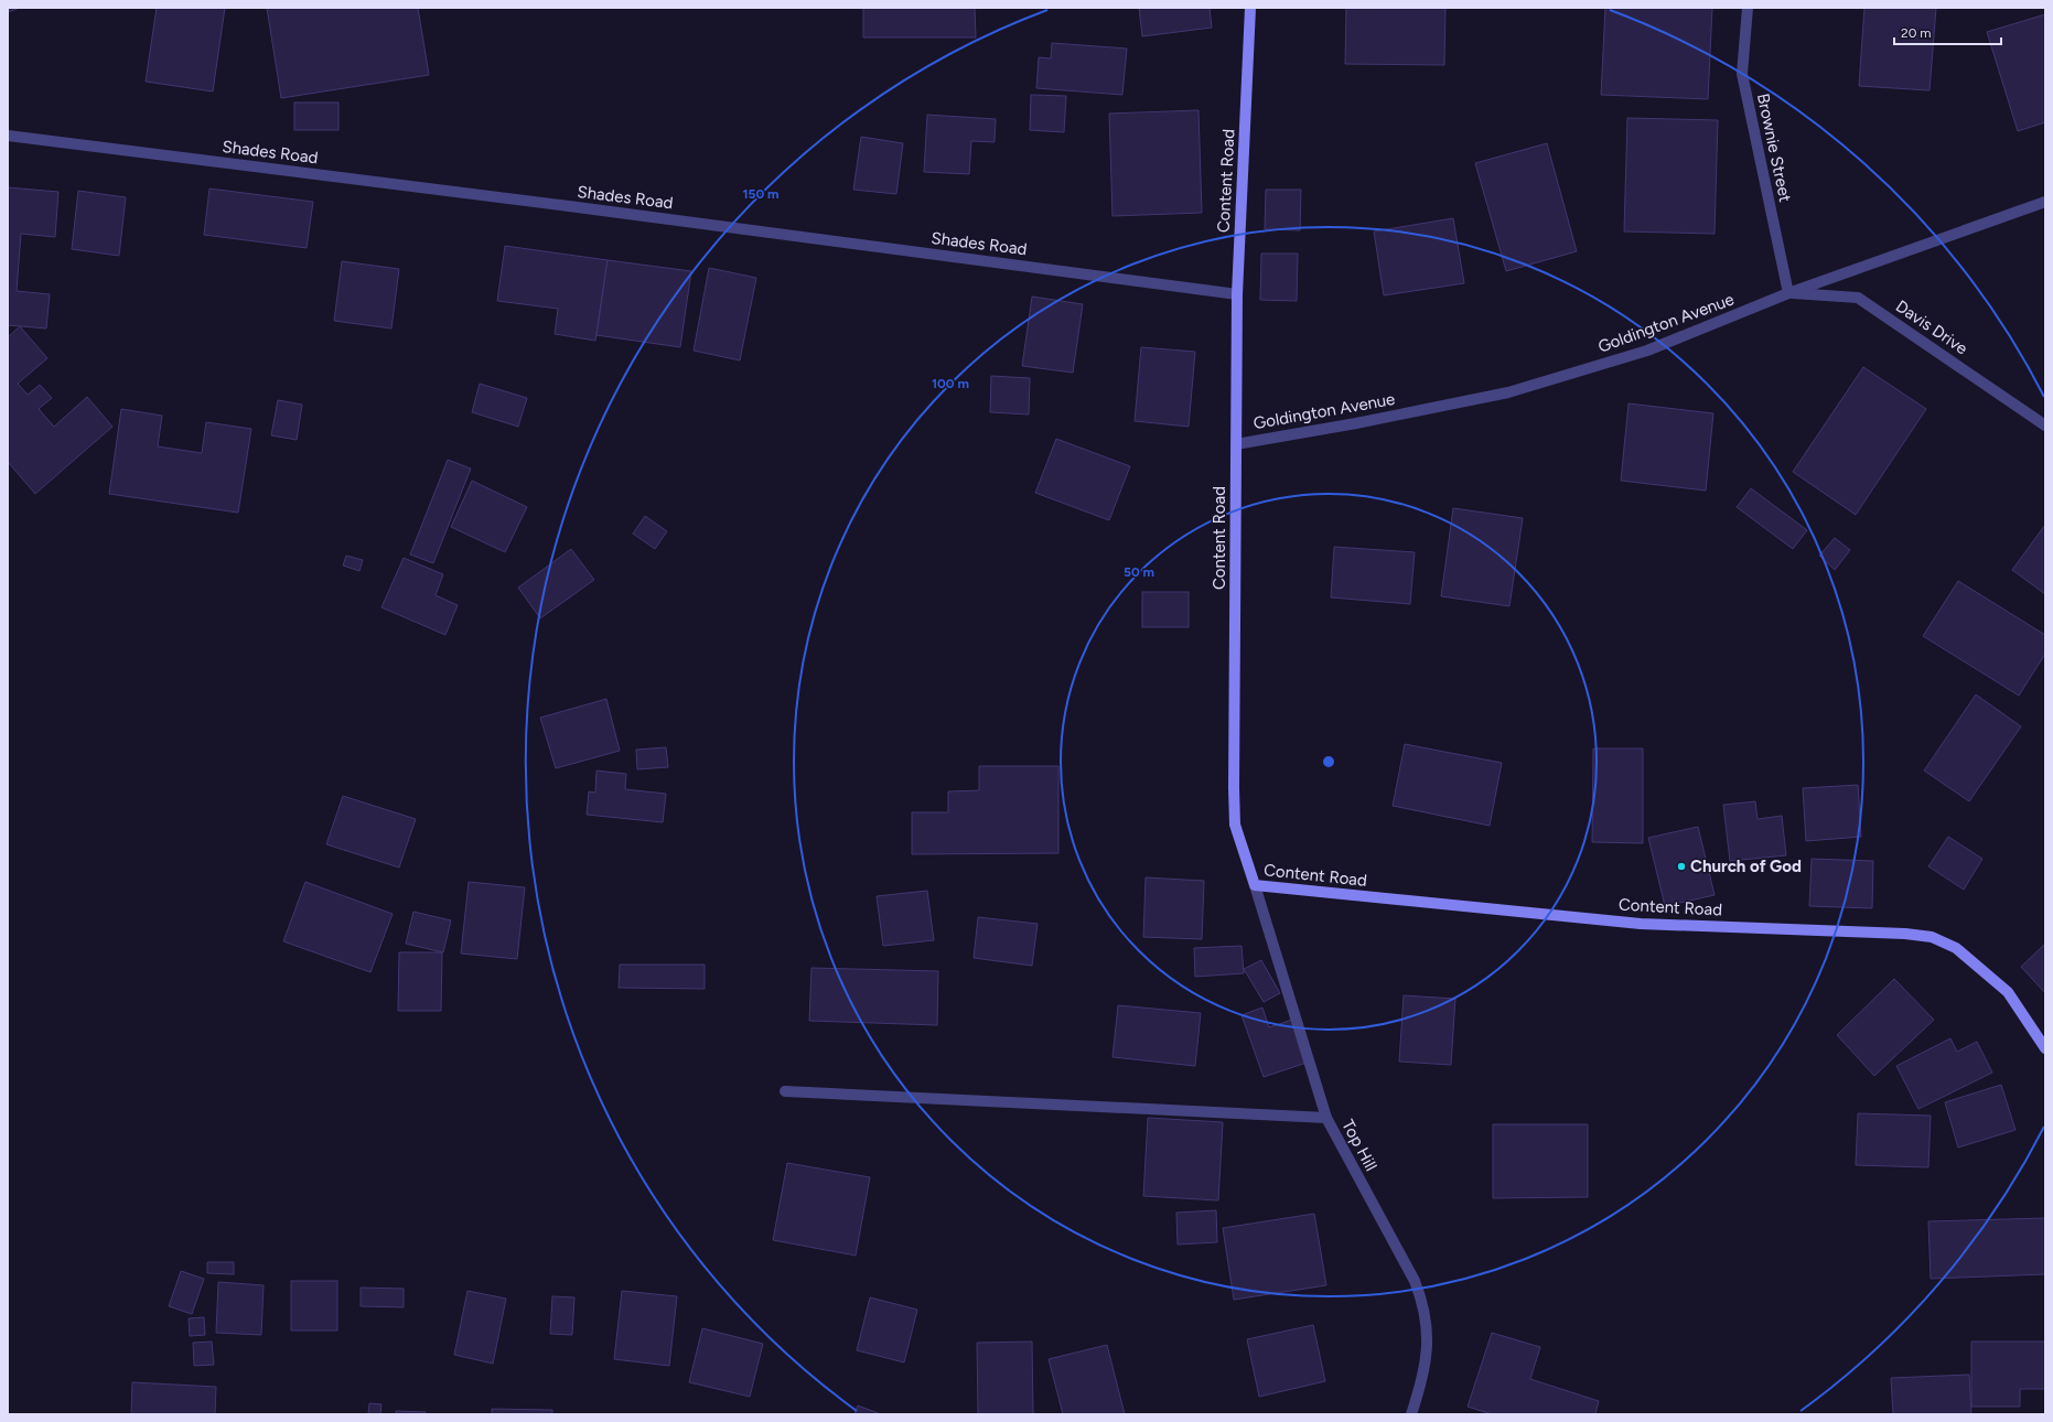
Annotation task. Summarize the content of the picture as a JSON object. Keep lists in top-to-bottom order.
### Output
{
  "streets": {
    "street": [
      "Brownie Street",
      "Shades Road",
      "Content Road",
      "Goldington Avenue",
      "Davis Drive",
      "Top Hill"
    ]
  },
  "crossings": [
    ["Brownie Street", "Goldington Avenue"],
    ["Brownie Street", "Davis Drive"],
    ["Shades Road", "Content Road"],
    ["Content Road", "Goldington Avenue"],
    ["Content Road", "Top Hill"],
    ["Goldington Avenue", "Davis Drive"]
  ],
  "places": ["Church of God"],
  "scale_bar": "20 m",
  "rings": ["150 m", "100 m", "50 m"]
}
